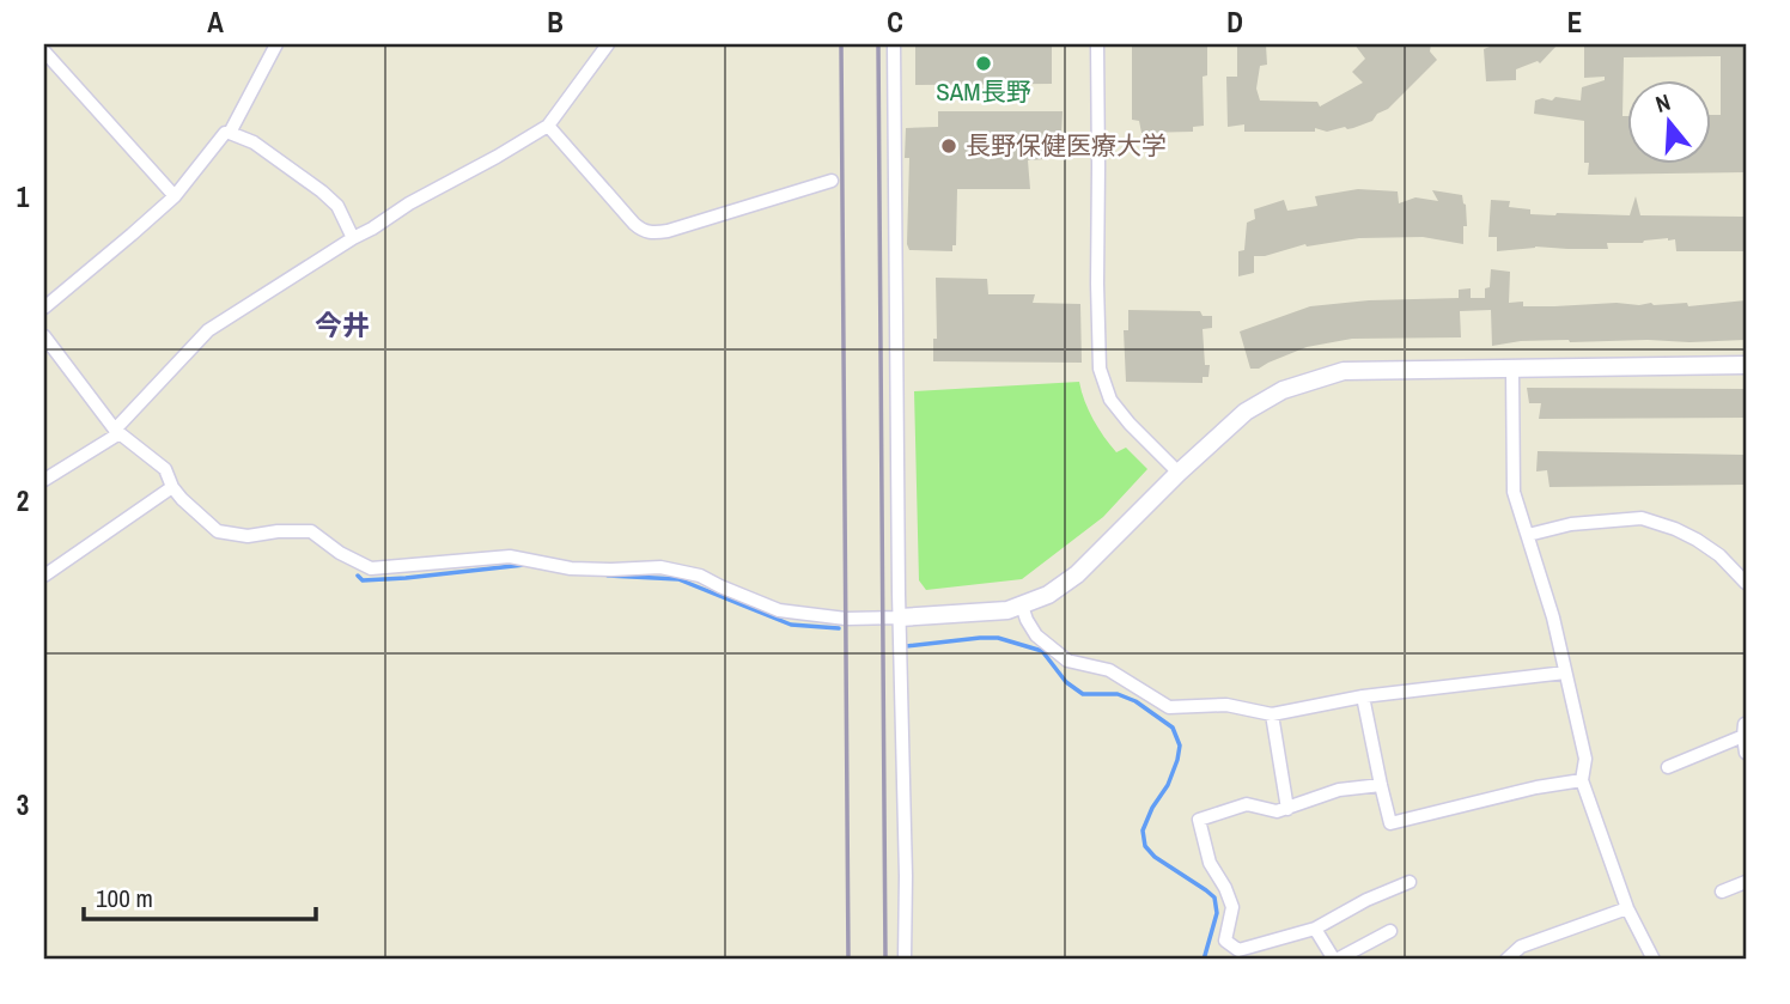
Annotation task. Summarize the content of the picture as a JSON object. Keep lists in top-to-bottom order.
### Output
{
  "districts": ["今井"],
  "places": ["SAM長野", "長野保健医療大学"],
  "scale_bar": "100 m",
  "north": "top",
  "grid": {
    "columns": [
      "A",
      "B",
      "C",
      "D",
      "E"
    ],
    "rows": ["1", "2", "3"]
  }
}
